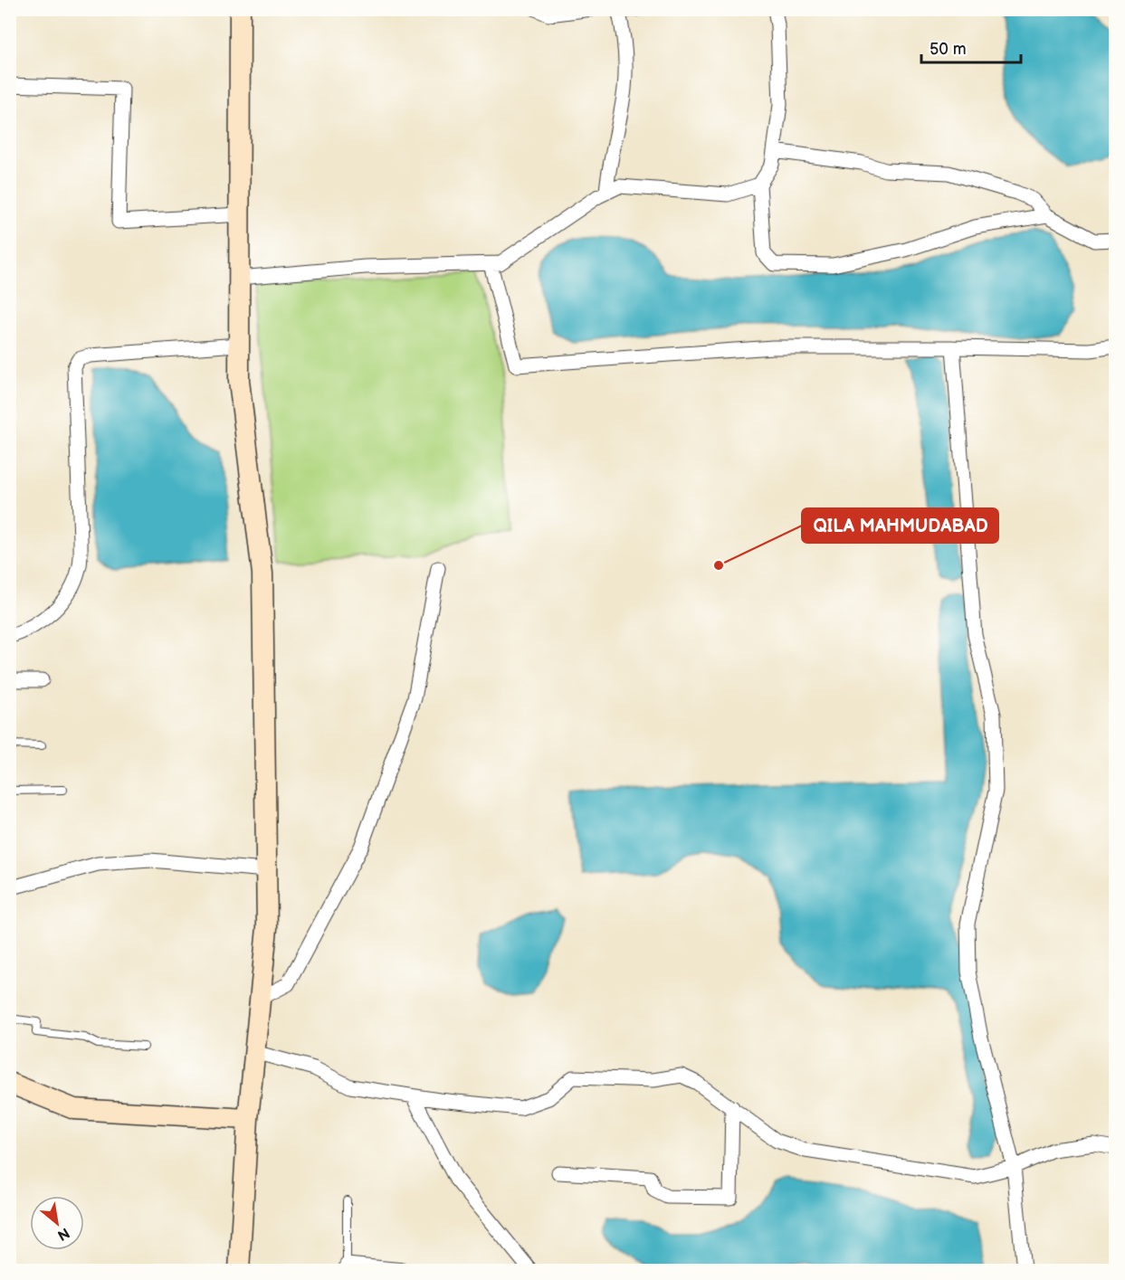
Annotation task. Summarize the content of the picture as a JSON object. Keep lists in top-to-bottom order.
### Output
{
  "places": ["QILA MAHMUDABAD"],
  "scale_bar": "50 m",
  "north": "bottom right"
}
